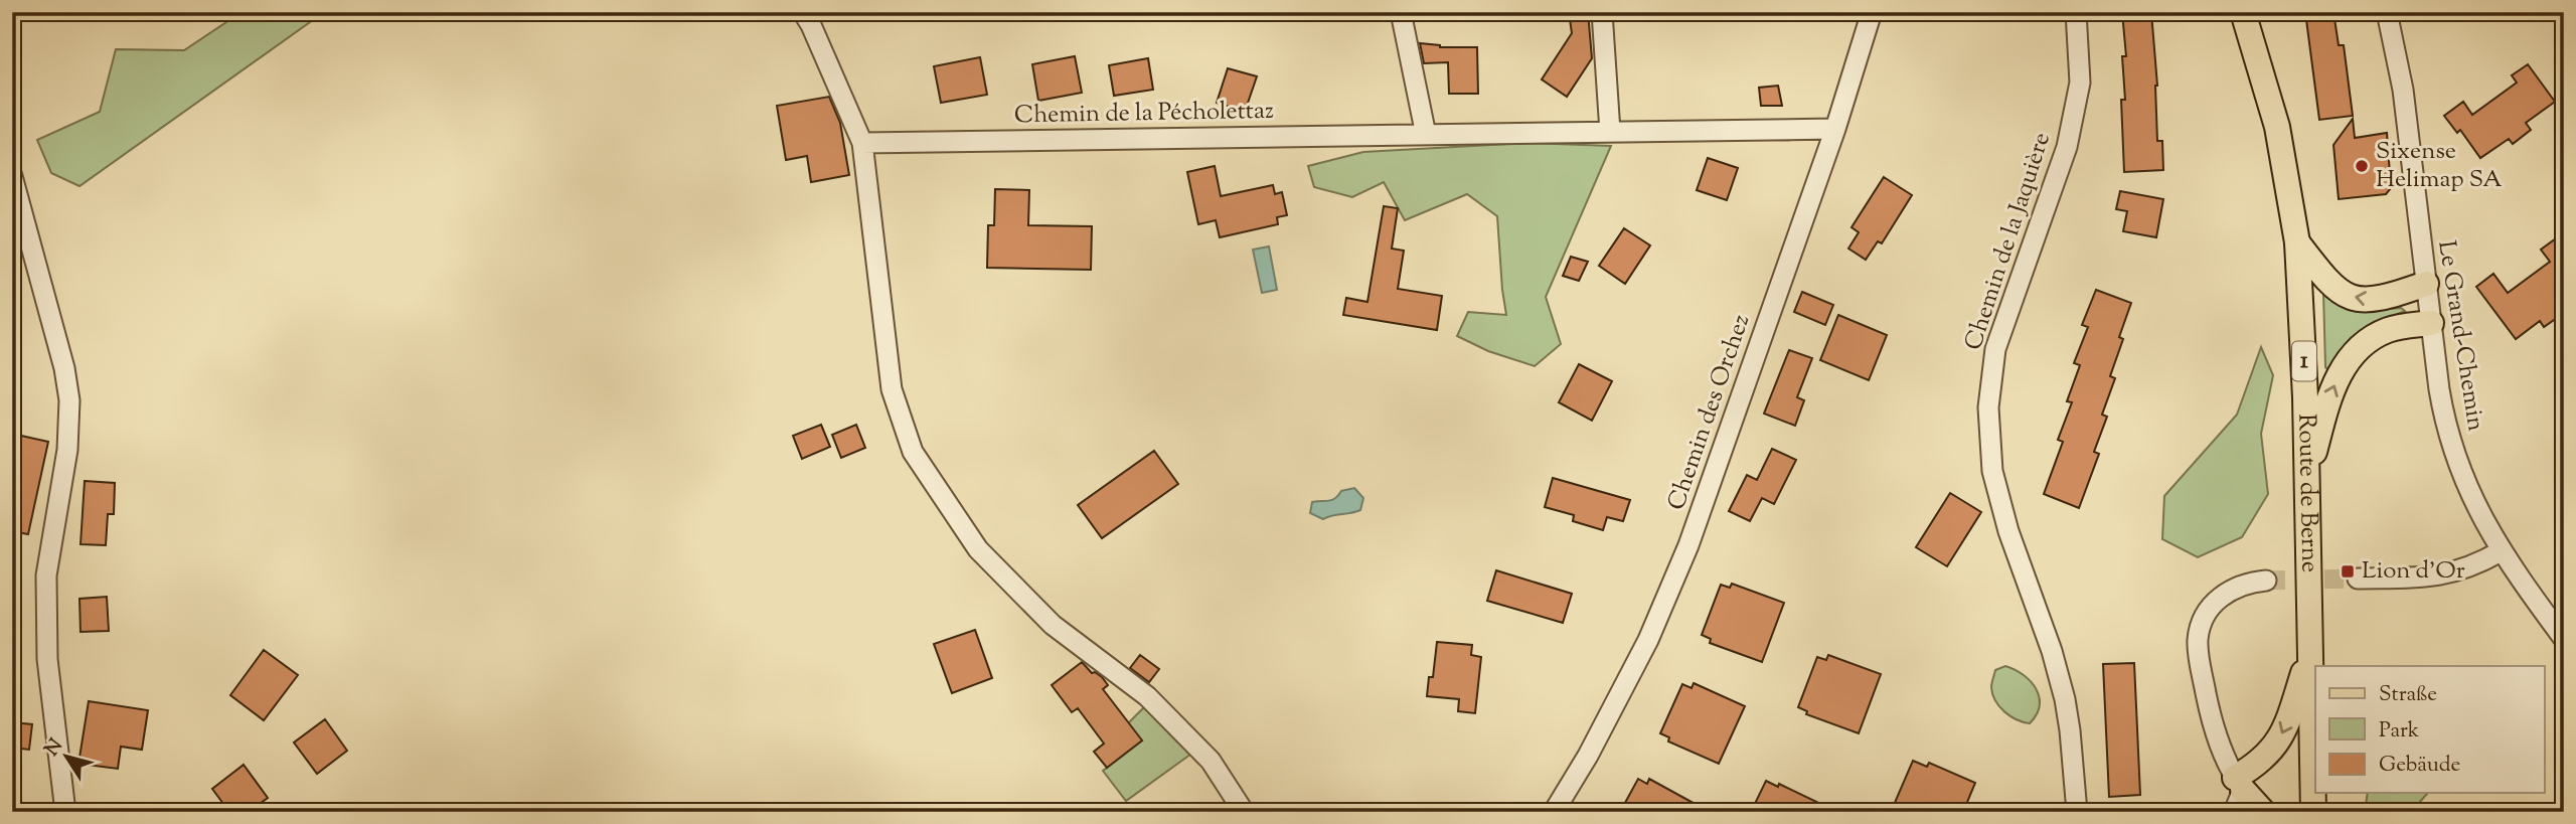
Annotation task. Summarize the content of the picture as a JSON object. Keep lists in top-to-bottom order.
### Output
{
  "streets": {
    "main road": ["1", "Route de Berne"],
    "street": [
      "Chemin de la Pécholettaz",
      "Chemin de la Jaquière",
      "Le Grand-Chemin",
      "Chemin des Orchez"
    ]
  },
  "crossings": [
    ["Chemin de la Pécholettaz", "Chemin des Orchez"]
  ],
  "places": {
    "other": ["Sixense Helimap SA"],
    "transit": ["Lion d'Or"]
  },
  "legend": ["Straße", "Park", "Gebäude"],
  "north": "top left"
}
